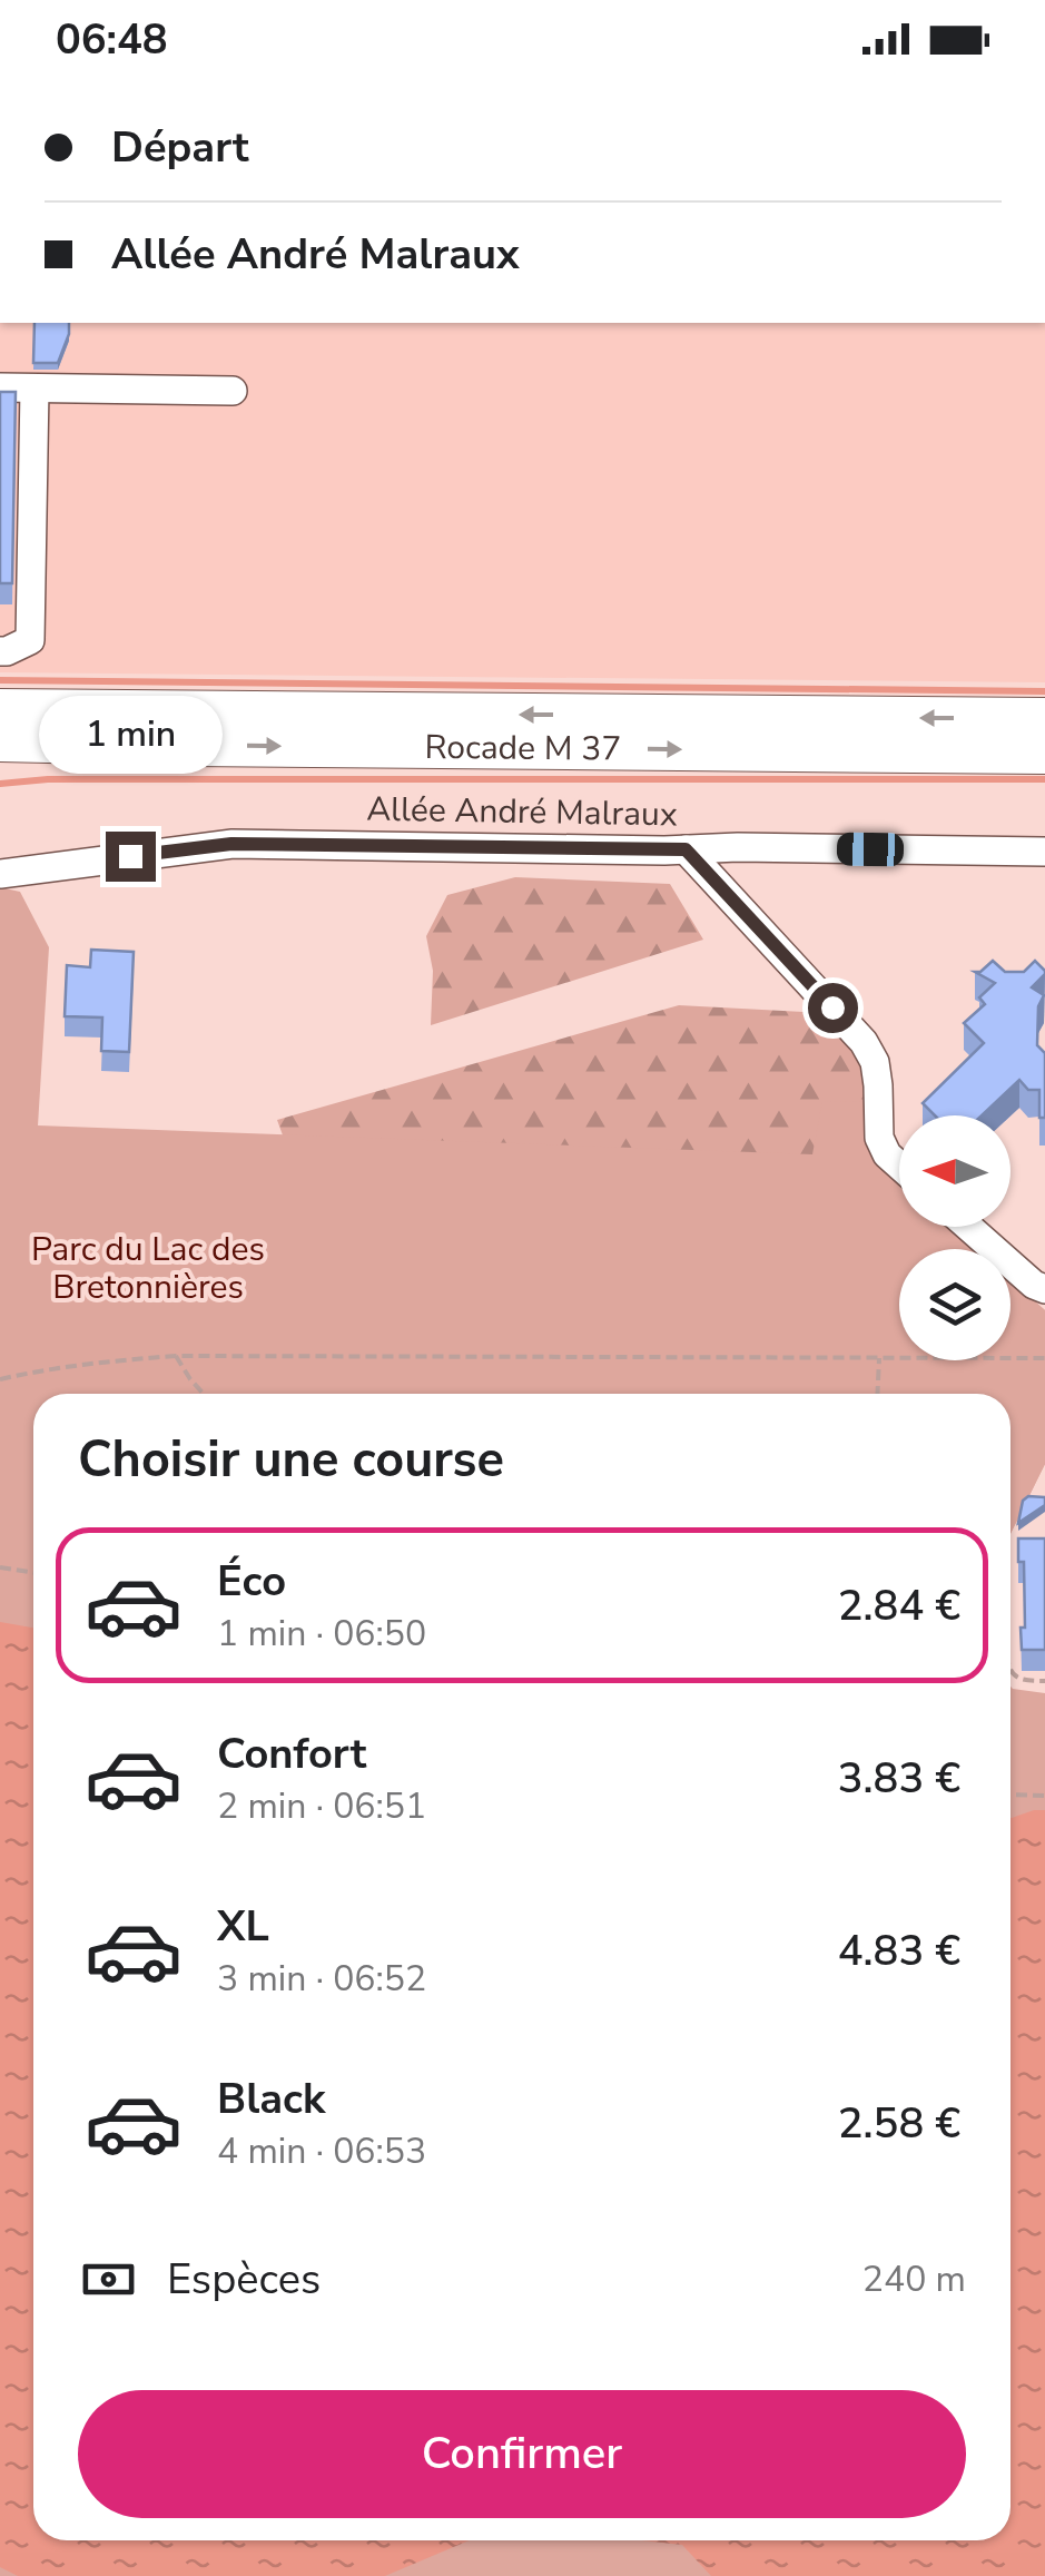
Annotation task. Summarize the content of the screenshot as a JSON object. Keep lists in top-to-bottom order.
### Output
{
  "streets": {
    "highway": ["Rocade M 37"],
    "street": ["Allée André Malraux"]
  },
  "parks": ["Parc du Lac des Bretonnières"],
  "north": "left",
  "page": {
    "status": "06:48",
    "banner": ["Départ", "Allée André Malraux"],
    "bubble": "1 min",
    "heading": "Choisir une course",
    "list": [
      {
        "name": "Éco",
        "note": "1 min · 06:50",
        "value": "2.84 €"
      },
      {
        "name": "Confort",
        "note": "2 min · 06:51",
        "value": "3.83 €"
      },
      {
        "name": "XL",
        "note": "3 min · 06:52",
        "value": "4.83 €"
      },
      {
        "name": "Black",
        "note": "4 min · 06:53",
        "value": "2.58 €"
      }
    ],
    "pay": ["Espèces", "240 m"],
    "buttons": "Confirmer"
  }
}
